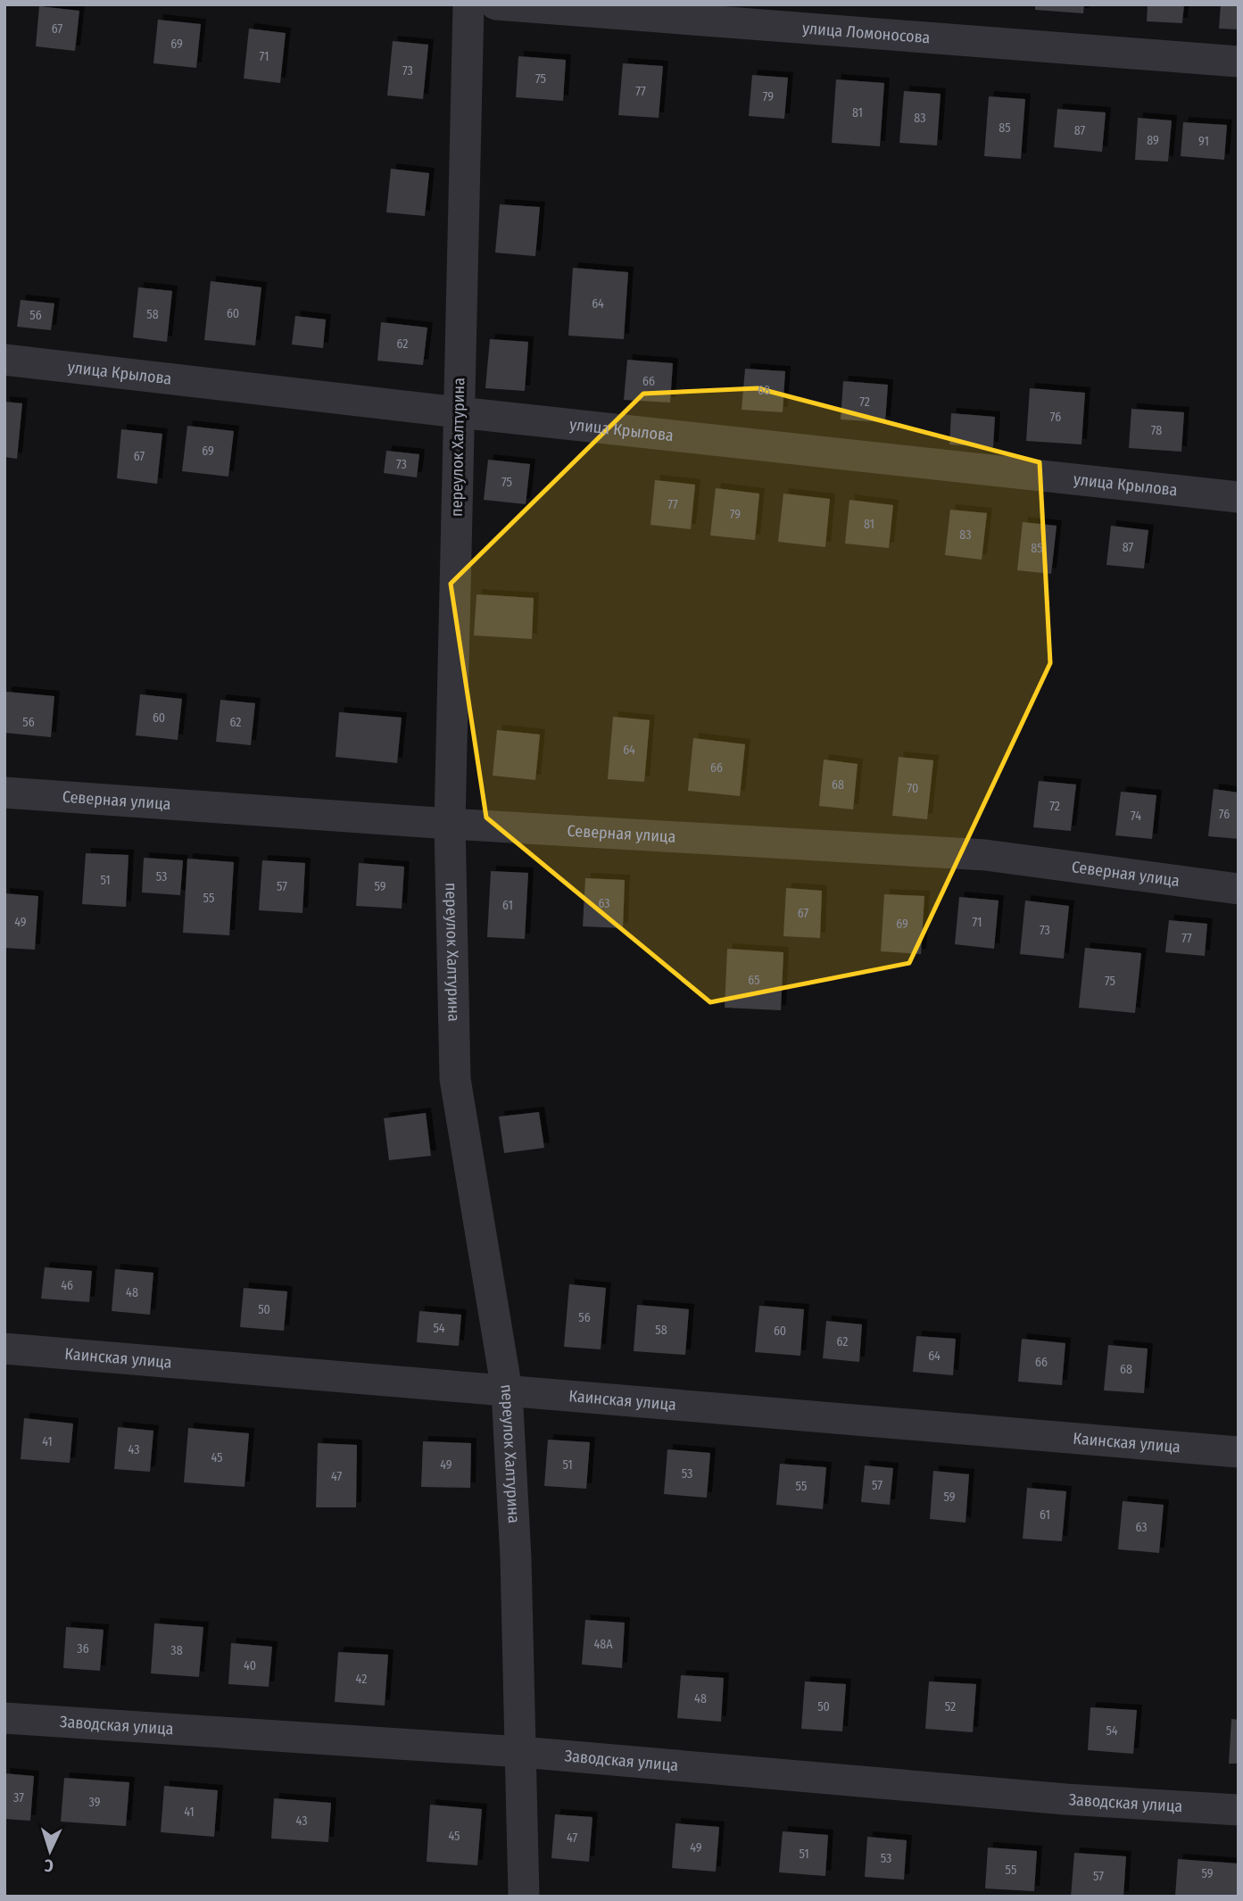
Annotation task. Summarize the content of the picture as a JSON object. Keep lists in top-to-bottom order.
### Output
{
  "streets": {
    "street": [
      "улица Ломоносова",
      "улица Крылова",
      "переулок Халтурина",
      "Северная улица",
      "Каинская улица",
      "Заводская улица"
    ]
  },
  "crossings": [
    ["улица Крылова", "переулок Халтурина"],
    ["переулок Халтурина", "Северная улица"],
    ["переулок Халтурина", "Каинская улица"],
    ["переулок Халтурина", "Заводская улица"]
  ],
  "house_numbers": [
    "67",
    "69",
    "71",
    "73",
    "75",
    "77",
    "79",
    "81",
    "83",
    "85",
    "87",
    "89",
    "91",
    "64",
    "60",
    "58",
    "56",
    "62",
    "66",
    "68",
    "72",
    "76",
    "78",
    "69",
    "67",
    "73",
    "75",
    "77",
    "79",
    "81",
    "83",
    "87",
    "85",
    "60",
    "56",
    "62",
    "64",
    "66",
    "68",
    "70",
    "72",
    "76",
    "74",
    "53",
    "51",
    "57",
    "59",
    "55",
    "63",
    "61",
    "67",
    "49",
    "71",
    "69",
    "73",
    "77",
    "65",
    "75",
    "46",
    "48",
    "50",
    "56",
    "54",
    "58",
    "60",
    "62",
    "64",
    "66",
    "68",
    "41",
    "43",
    "45",
    "49",
    "51",
    "53",
    "47",
    "57",
    "55",
    "59",
    "61",
    "63",
    "48А",
    "36",
    "38",
    "40",
    "42",
    "48",
    "50",
    "52",
    "54",
    "37",
    "39",
    "41",
    "43",
    "45",
    "47",
    "49",
    "51",
    "53",
    "55",
    "59",
    "57"
  ],
  "north": "bottom"
}
